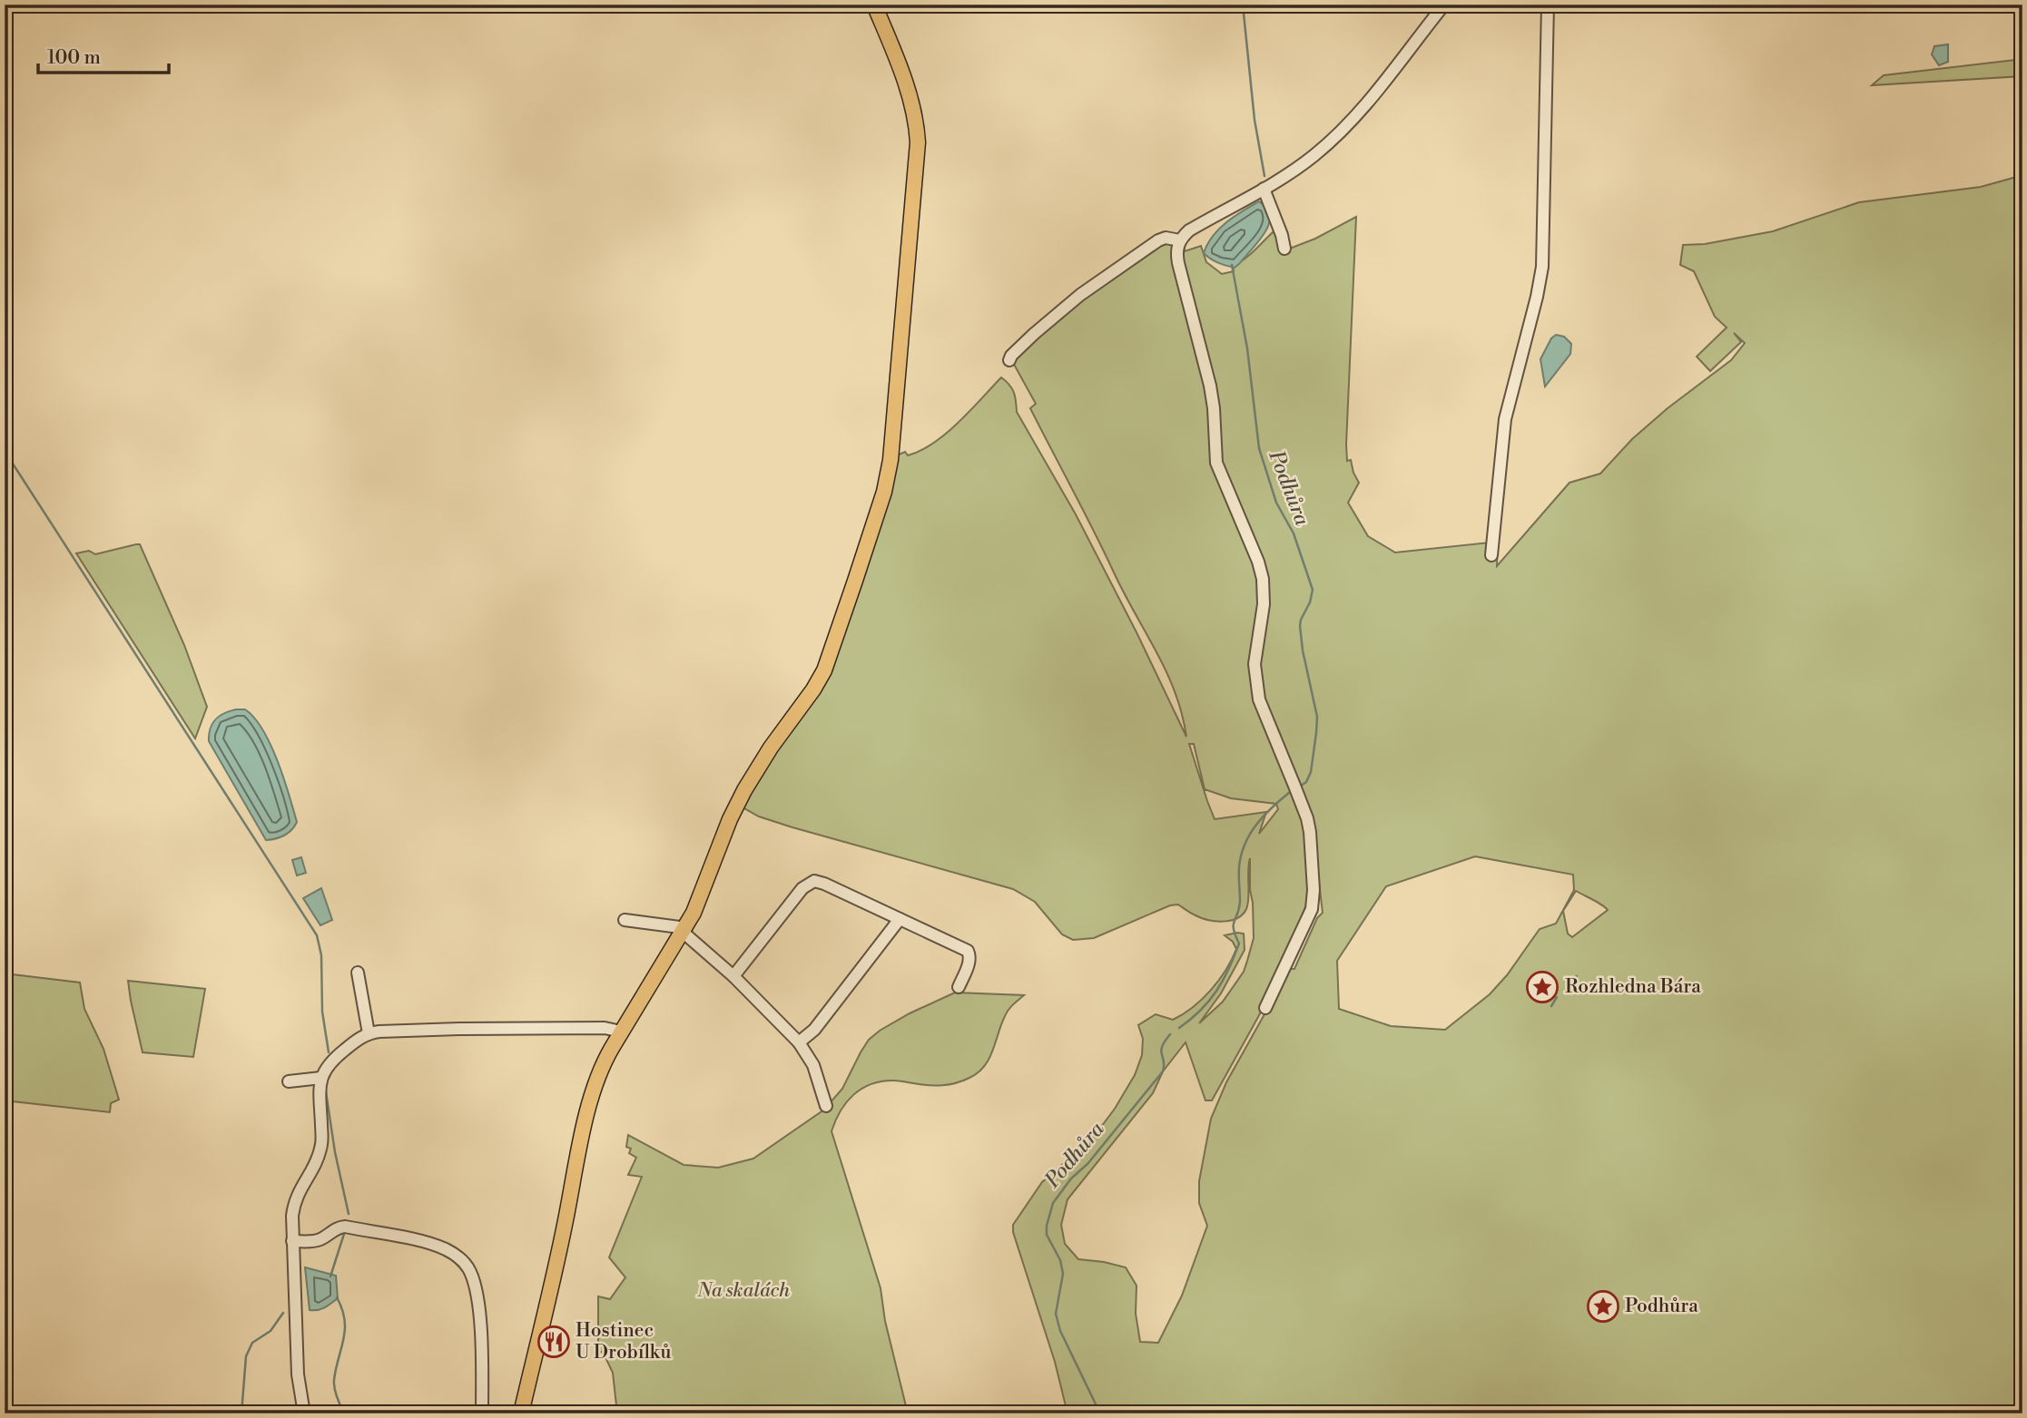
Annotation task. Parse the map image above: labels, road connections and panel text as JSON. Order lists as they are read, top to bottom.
{
  "water": ["Podhůra"],
  "parks": ["Na skalách"],
  "places": {
    "place": ["Rozhledna Bára", "Podhůra"],
    "restaurant": ["Hostinec U Drobílků"]
  },
  "scale_bar": "100 m"
}
